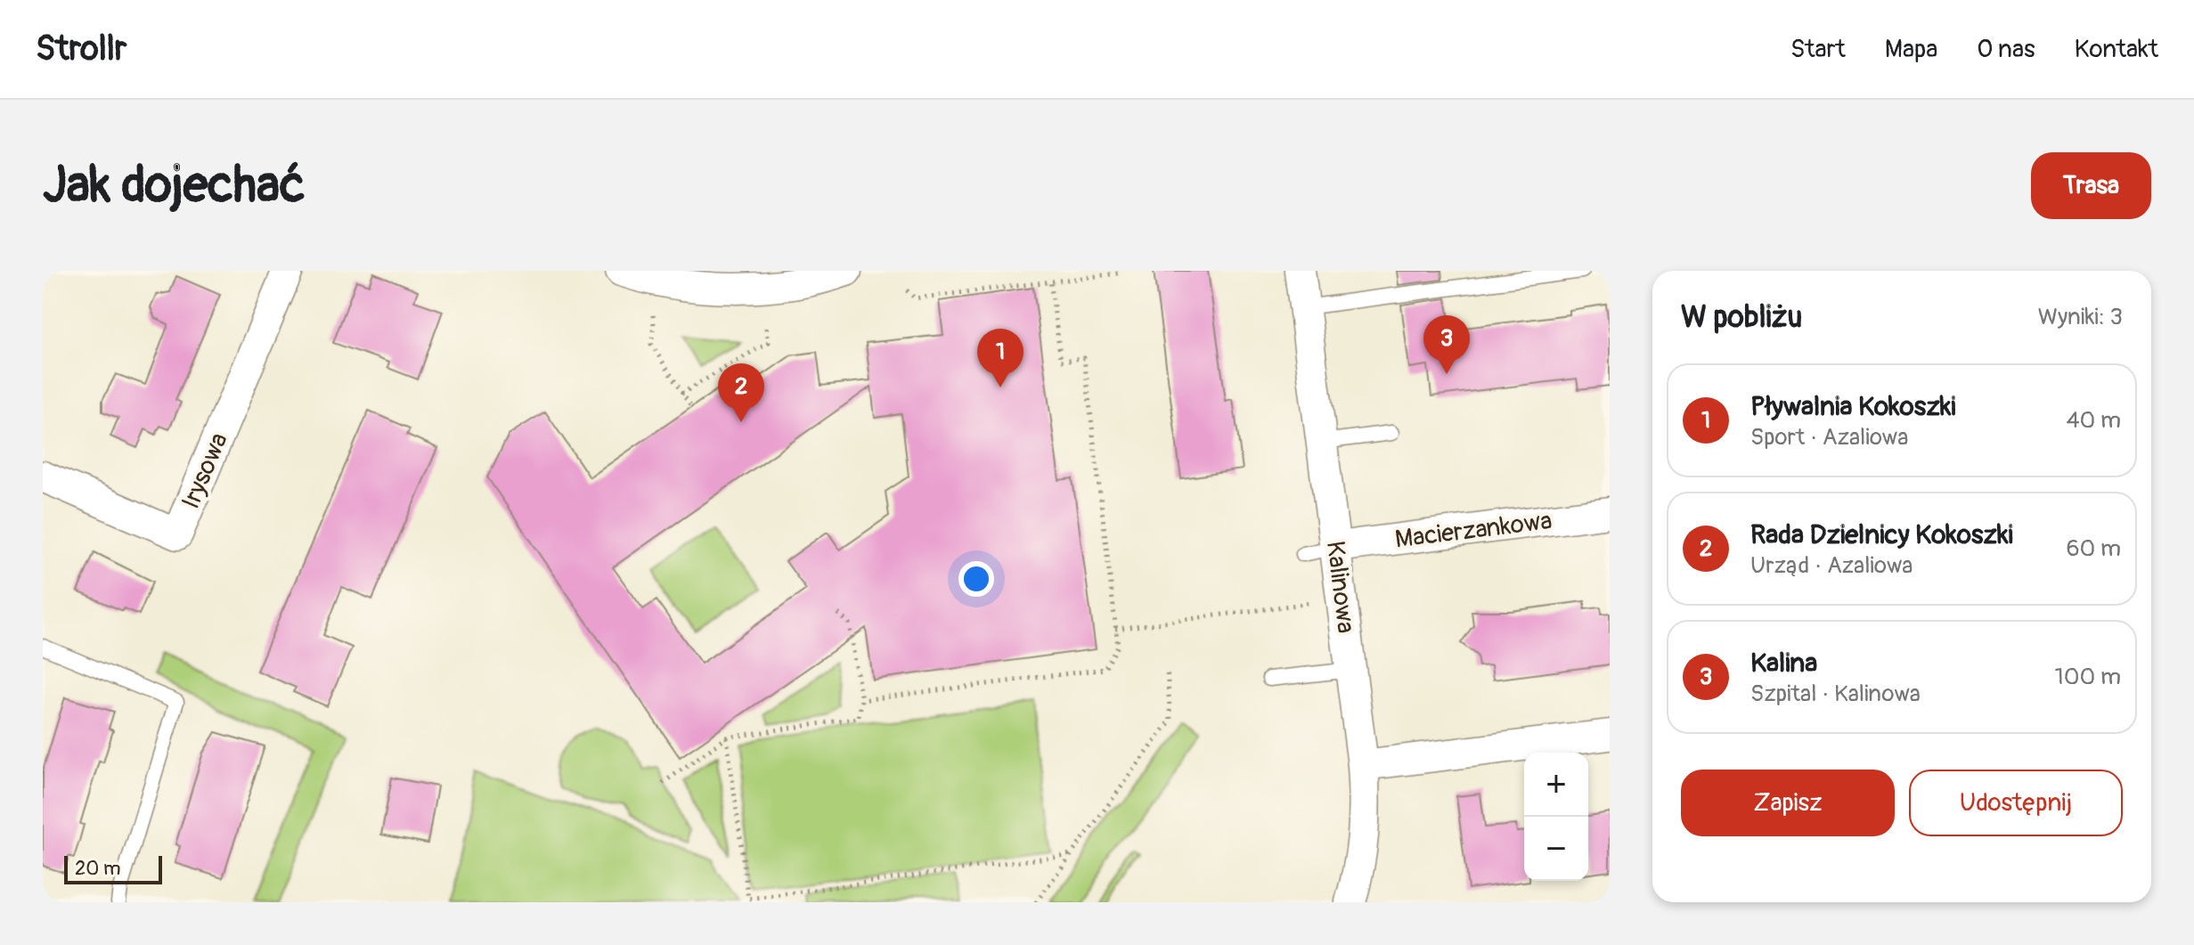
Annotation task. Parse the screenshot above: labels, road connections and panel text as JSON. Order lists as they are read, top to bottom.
{
  "streets": {
    "street": ["Irysowa", "Macierzankowa", "Kalinowa"]
  },
  "crossings": [
    ["Macierzankowa", "Kalinowa"]
  ],
  "scale_bar": "20 m",
  "page": {
    "header": "Strollr",
    "nav": [
      "Start",
      "Mapa",
      "O nas",
      "Kontakt"
    ],
    "buttons": [
      "Trasa",
      ["Zapisz", "Udostępnij"]
    ],
    "title": "Jak dojechać",
    "heading": ["W pobliżu", "Wyniki: 3"],
    "pins": ["3", "1", "2"],
    "list": [
      {
        "mark": "1",
        "name": "Pływalnia Kokoszki",
        "note": "Sport · Azaliowa",
        "value": "40 m"
      },
      {
        "mark": "2",
        "name": "Rada Dzielnicy Kokoszki",
        "note": "Urząd · Azaliowa",
        "value": "60 m"
      },
      {
        "mark": "3",
        "name": "Kalina",
        "note": "Szpital · Kalinowa",
        "value": "100 m"
      }
    ],
    "map_buttons": ["+", "−"],
    "scale": "20 m"
  }
}
